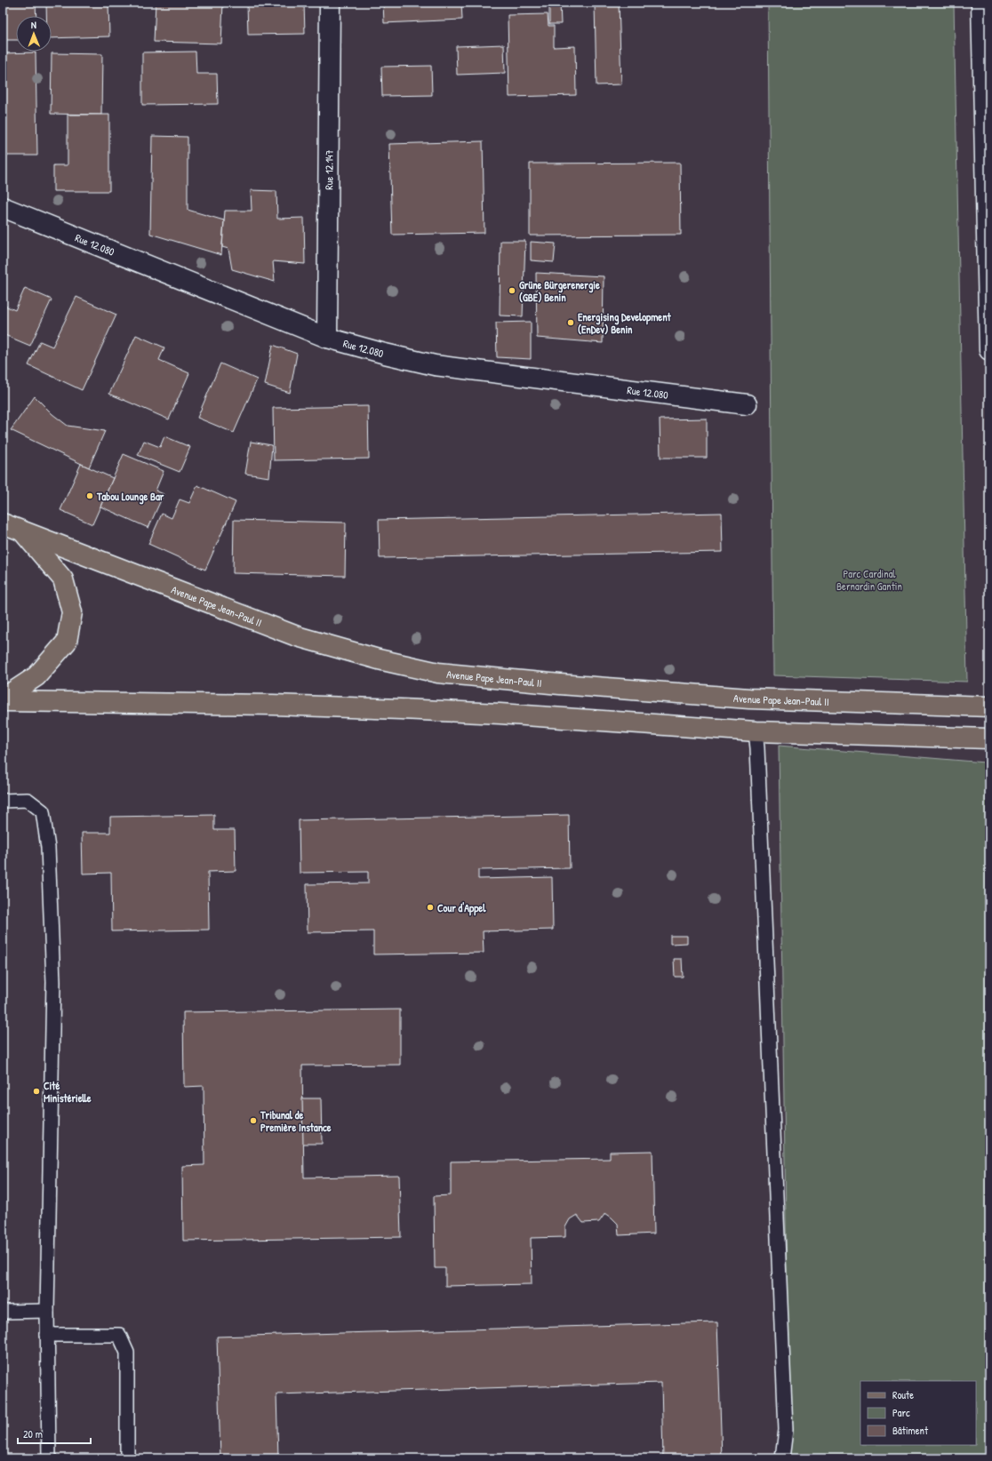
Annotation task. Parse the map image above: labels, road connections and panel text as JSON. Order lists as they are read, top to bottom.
{
  "streets": {
    "main road": ["Avenue Pape Jean-Paul II"],
    "street": ["Rue 12.147", "Rue 12.080"]
  },
  "crossings": [
    ["Rue 12.147", "Rue 12.080"]
  ],
  "parks": ["Parc Cardinal Bernardin Gantin"],
  "places": [
    "Grüne Bürgerenergie (GBE) Benin",
    "Energising Development (EnDev) Benin",
    "Tabou Lounge Bar",
    "Cour d'Appel",
    "Cité Ministérielle",
    "Tribunal de Première Instance"
  ],
  "legend": ["Route", "Parc", "Bâtiment"],
  "scale_bar": "20 m",
  "north": "top"
}
